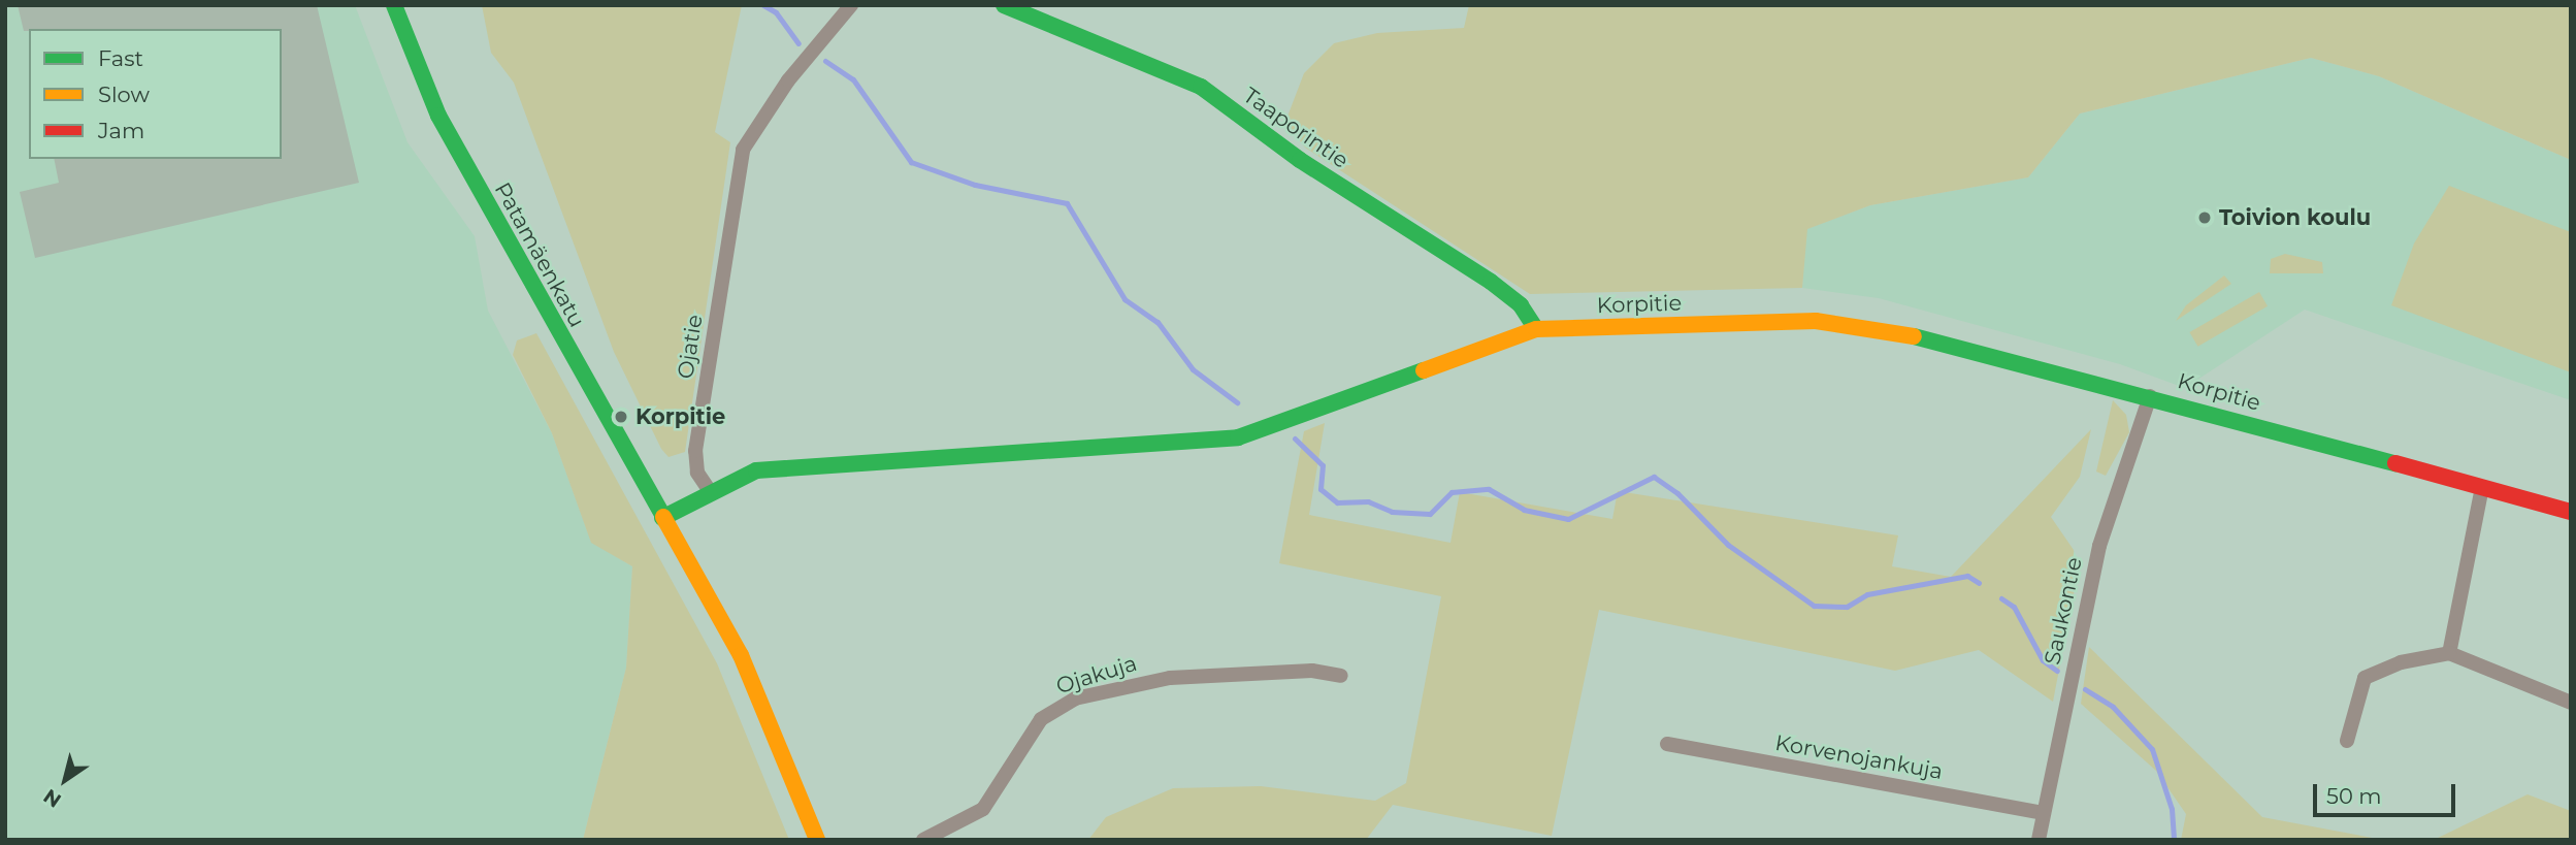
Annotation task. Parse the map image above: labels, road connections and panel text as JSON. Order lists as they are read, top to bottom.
{
  "streets": {
    "street": [
      "Taaporintie",
      "Patamäenkatu",
      "Korpitie",
      "Ojatie",
      "Saukontie",
      "Ojakuja",
      "Korvenojankuja"
    ]
  },
  "crossings": [
    ["Taaporintie", "Korpitie"],
    ["Korpitie", "Ojatie"],
    ["Korpitie", "Saukontie"],
    ["Saukontie", "Korvenojankuja"]
  ],
  "places": ["Toivion koulu", "Korpitie"],
  "legend": ["Fast", "Slow", "Jam"],
  "scale_bar": "50 m",
  "north": "bottom left"
}
